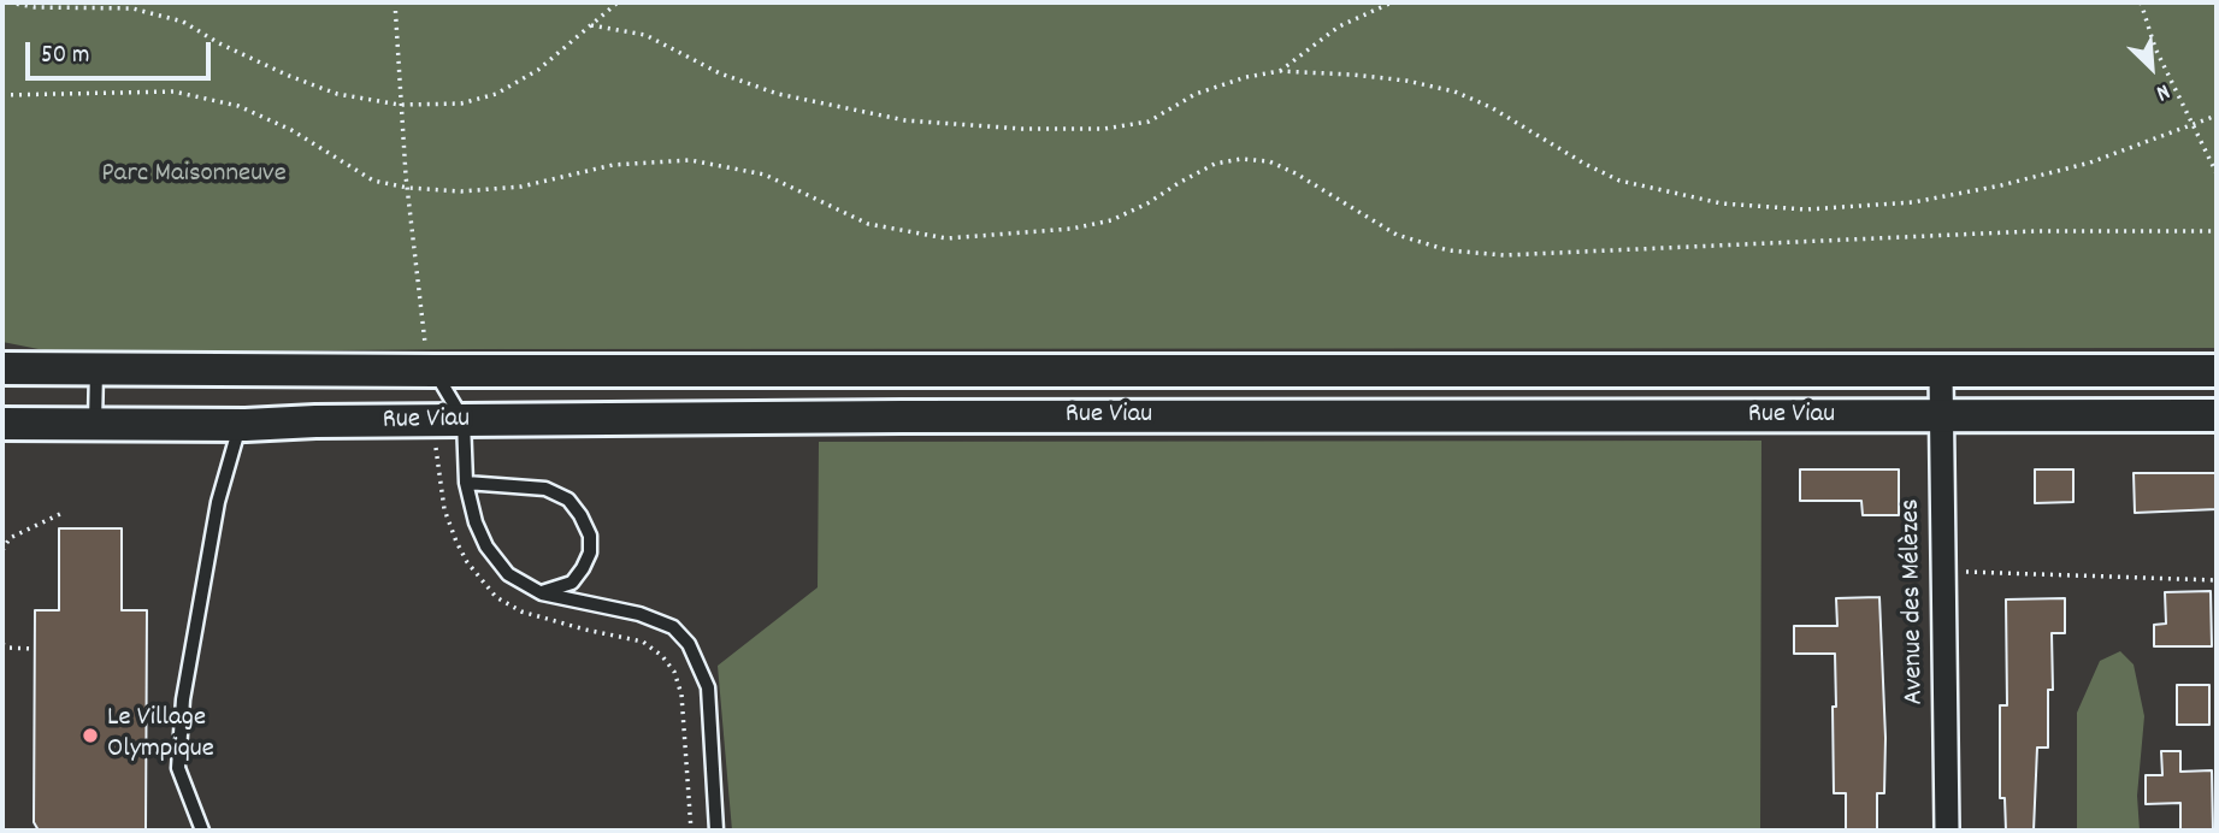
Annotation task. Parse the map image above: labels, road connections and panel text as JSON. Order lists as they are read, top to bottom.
{
  "streets": {
    "main road": ["Rue Viau"],
    "street": ["Avenue des Mélèzes"]
  },
  "crossings": [
    ["Rue Viau", "Avenue des Mélèzes"]
  ],
  "parks": ["Parc Maisonneuve"],
  "places": ["Le Village Olympique"],
  "scale_bar": "50 m",
  "north": "bottom right"
}
